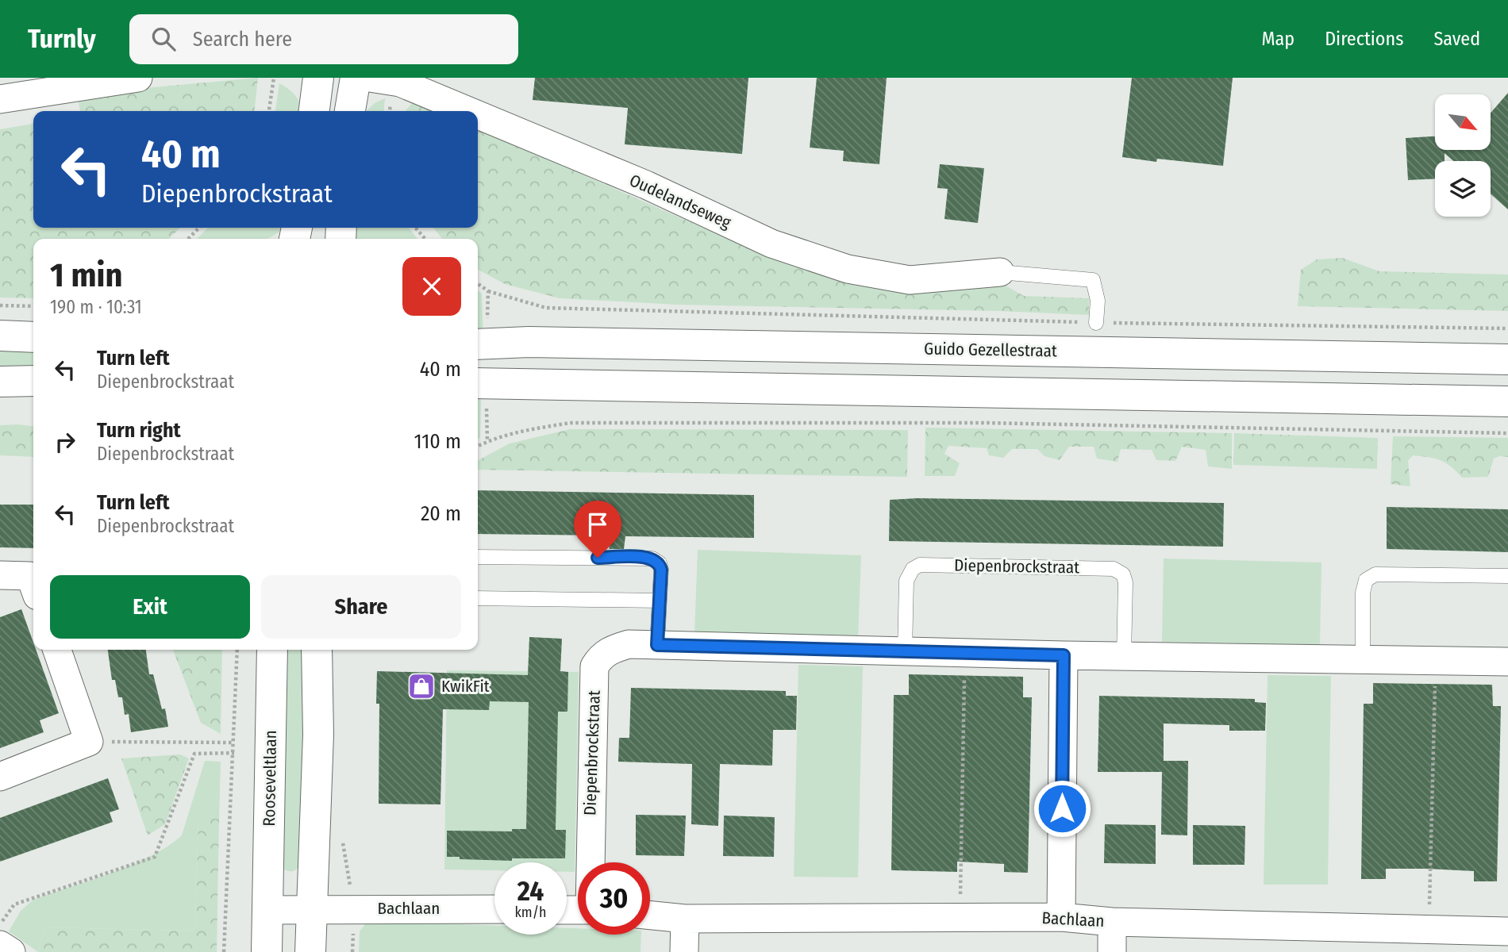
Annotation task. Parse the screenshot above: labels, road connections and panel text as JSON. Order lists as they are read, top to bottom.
{
  "streets": {
    "main road": ["Guido Gezellestraat", "Rooseveltlaan"],
    "street": ["Oudelandseweg", "Diepenbrockstraat", "Bachlaan"]
  },
  "places": {
    "shop": ["KwikFit"]
  },
  "north": "bottom right",
  "page": {
    "header": "Turnly",
    "search": "Search here",
    "nav": ["Map", "Directions", "Saved"],
    "turn": ["40 m", "Diepenbrockstraat"],
    "heading": ["1 min", "190 m · 10:31"],
    "list": [
      {
        "name": "Turn left",
        "note": "Diepenbrockstraat",
        "value": "40 m"
      },
      {
        "name": "Turn right",
        "note": "Diepenbrockstraat",
        "value": "110 m"
      },
      {
        "name": "Turn left",
        "note": "Diepenbrockstraat",
        "value": "20 m"
      }
    ],
    "buttons": ["Exit", "Share"],
    "speed": "24 km/h",
    "limit": "30"
  }
}
